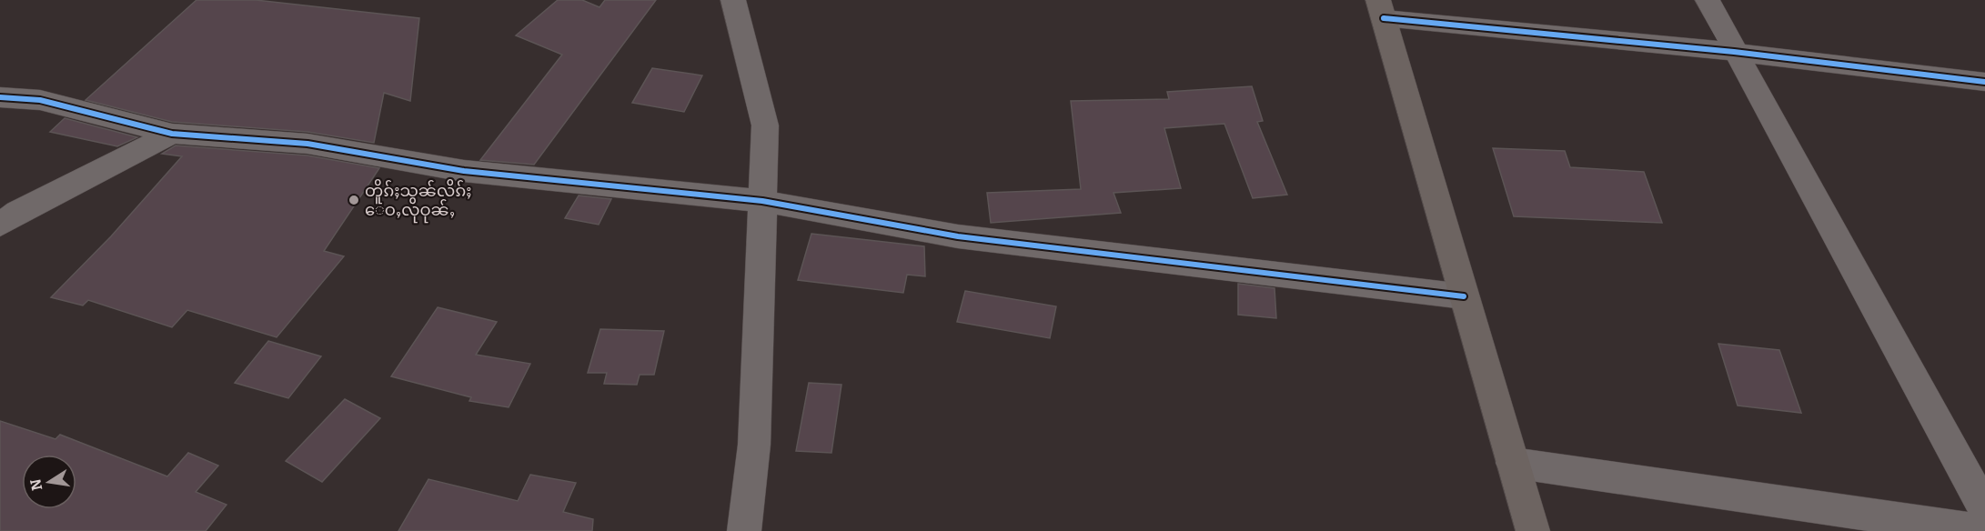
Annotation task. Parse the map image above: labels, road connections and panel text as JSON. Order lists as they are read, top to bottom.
{
  "places": ["တိူၵ်ႈသွၼ်လိၵ်ႈ ေဝႇလုဝုၼ်ႇ"],
  "north": "left"
}
